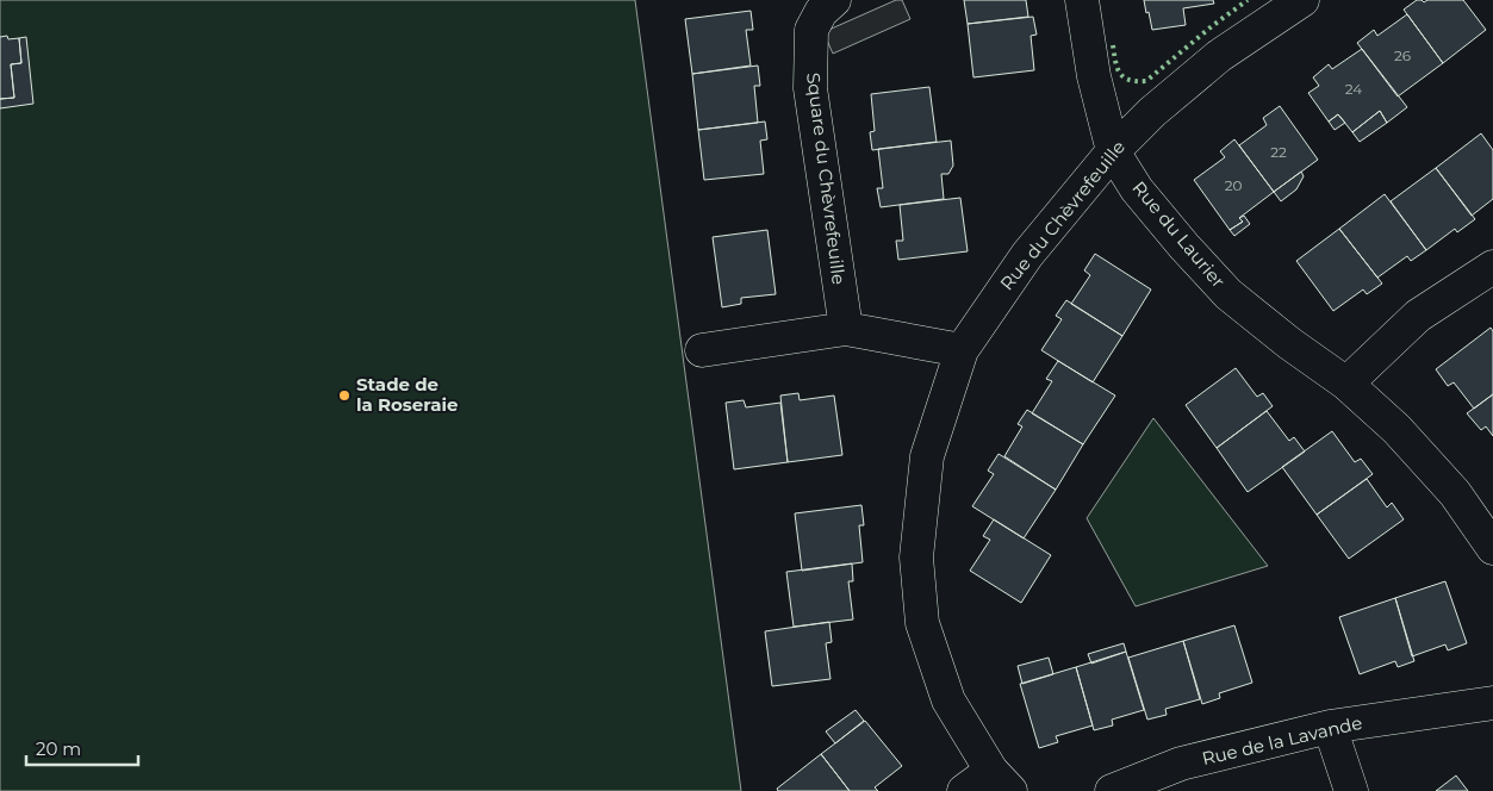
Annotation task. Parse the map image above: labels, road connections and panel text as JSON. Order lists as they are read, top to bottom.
{
  "streets": {
    "street": [
      "Square du Chèvrefeuille",
      "Rue du Chèvrefeuille",
      "Rue du Laurier",
      "Rue de la Lavande"
    ]
  },
  "crossings": [
    ["Rue du Chèvrefeuille", "Rue du Laurier"]
  ],
  "places": ["Stade de la Roseraie"],
  "house_numbers": [
    "26",
    "24",
    "22",
    "20"
  ],
  "scale_bar": "20 m"
}
